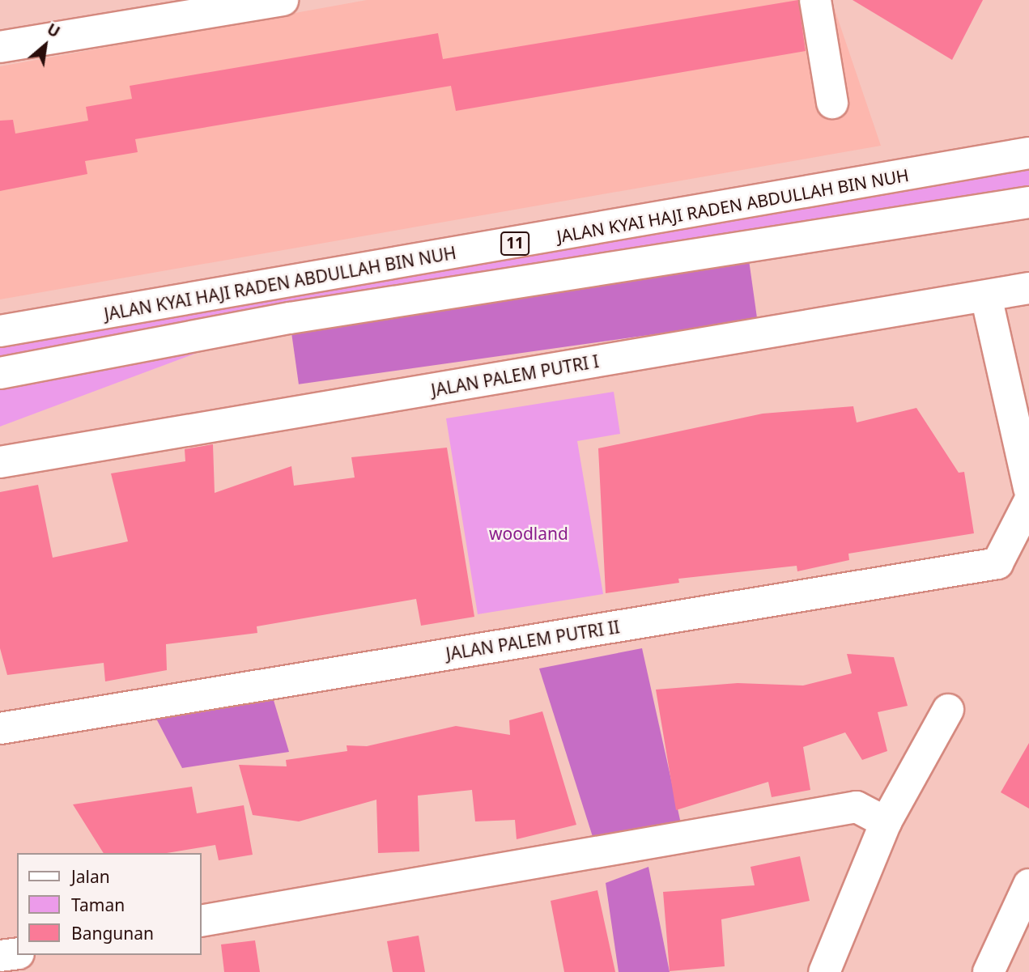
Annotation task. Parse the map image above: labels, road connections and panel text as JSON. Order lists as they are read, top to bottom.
{
  "streets": {
    "main road": [
      "JALAN KYAI HAJI RADEN ABDULLAH BIN NUH",
      "11",
      "JALAN PALEM PUTRI I",
      "JALAN PALEM PUTRI II"
    ]
  },
  "parks": ["woodland"],
  "legend": ["Jalan", "Taman", "Bangunan"],
  "north": "top right"
}
